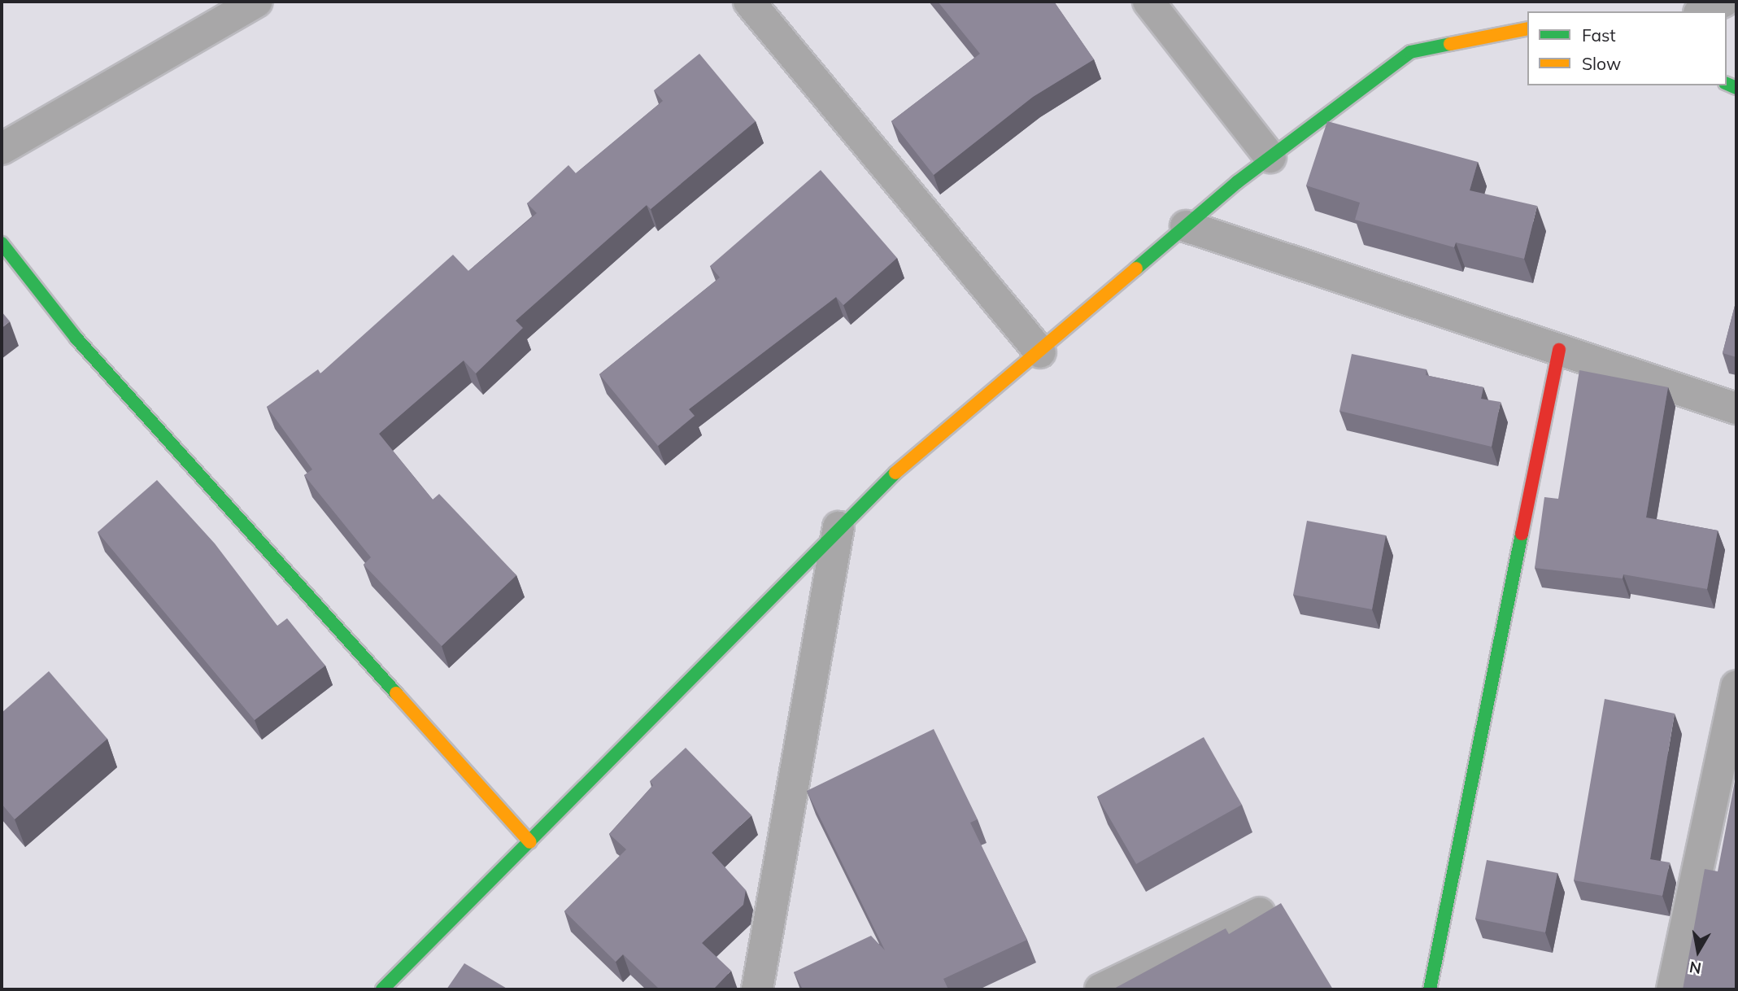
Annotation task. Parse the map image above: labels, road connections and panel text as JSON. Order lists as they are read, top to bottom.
{
  "legend": ["Fast", "Slow"],
  "north": "bottom"
}
